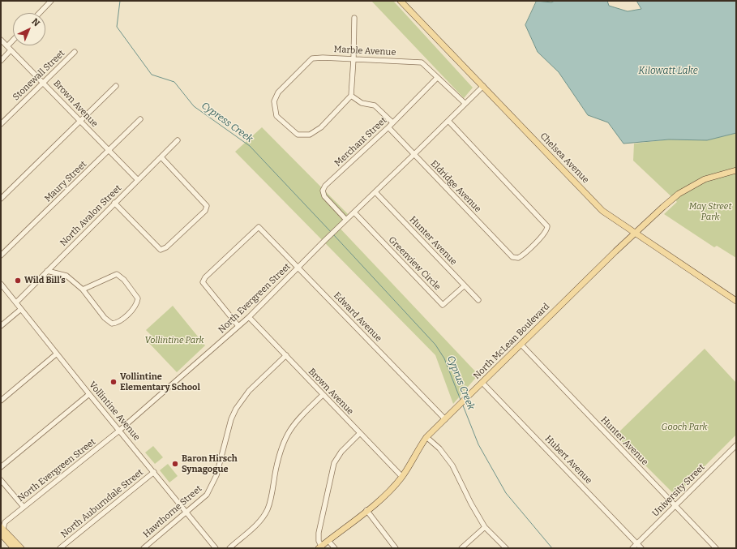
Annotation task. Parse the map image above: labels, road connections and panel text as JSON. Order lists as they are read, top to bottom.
{
  "streets": {
    "main road": ["Chelsea Avenue", "North McLean Boulevard"],
    "street": [
      "Marble Avenue",
      "Stonewall Street",
      "Brown Avenue",
      "Merchant Street",
      "Maury Street",
      "Eldridge Avenue",
      "North Avalon Street",
      "Hunter Avenue",
      "Greenview Circle",
      "North Evergreen Street",
      "Edward Avenue",
      "Vollintine Avenue",
      "Hubert Avenue",
      "University Street",
      "North Auburndale Street",
      "Hawthorne Street"
    ]
  },
  "crossings": [
    ["Marble Avenue", "Merchant Street"],
    ["Marble Avenue", "North Evergreen Street"],
    ["Stonewall Street", "Brown Avenue"],
    ["Brown Avenue", "Maury Street"],
    ["Brown Avenue", "North Avalon Street"],
    ["Brown Avenue", "North Evergreen Street"],
    ["Brown Avenue", "North McLean Boulevard"],
    ["Brown Avenue", "Hawthorne Street"],
    ["Merchant Street", "Eldridge Avenue"],
    ["Merchant Street", "North Evergreen Street"],
    ["Chelsea Avenue", "North Evergreen Street"],
    ["Chelsea Avenue", "North McLean Boulevard"],
    ["Eldridge Avenue", "North Evergreen Street"],
    ["North Avalon Street", "Vollintine Avenue"],
    ["Hunter Avenue", "Greenview Circle"],
    ["Hunter Avenue", "North Evergreen Street"],
    ["Hunter Avenue", "North McLean Boulevard"],
    ["Hunter Avenue", "University Street"],
    ["Greenview Circle", "North Evergreen Street"],
    ["North Evergreen Street", "Edward Avenue"],
    ["North Evergreen Street", "Vollintine Avenue"],
    ["Edward Avenue", "North McLean Boulevard"],
    ["North McLean Boulevard", "Hubert Avenue"],
    ["Vollintine Avenue", "North Auburndale Street"],
    ["Vollintine Avenue", "Hawthorne Street"],
    ["Hubert Avenue", "University Street"]
  ],
  "water": ["Kilowatt Lake", "Cypress Creek", "Cyprus Creek"],
  "parks": ["May Street Park", "Vollintine Park", "Gooch Park"],
  "places": ["Wild Bill’s", "Vollintine Elementary School", "Baron Hirsch Synagogue"],
  "north": "top right"
}
